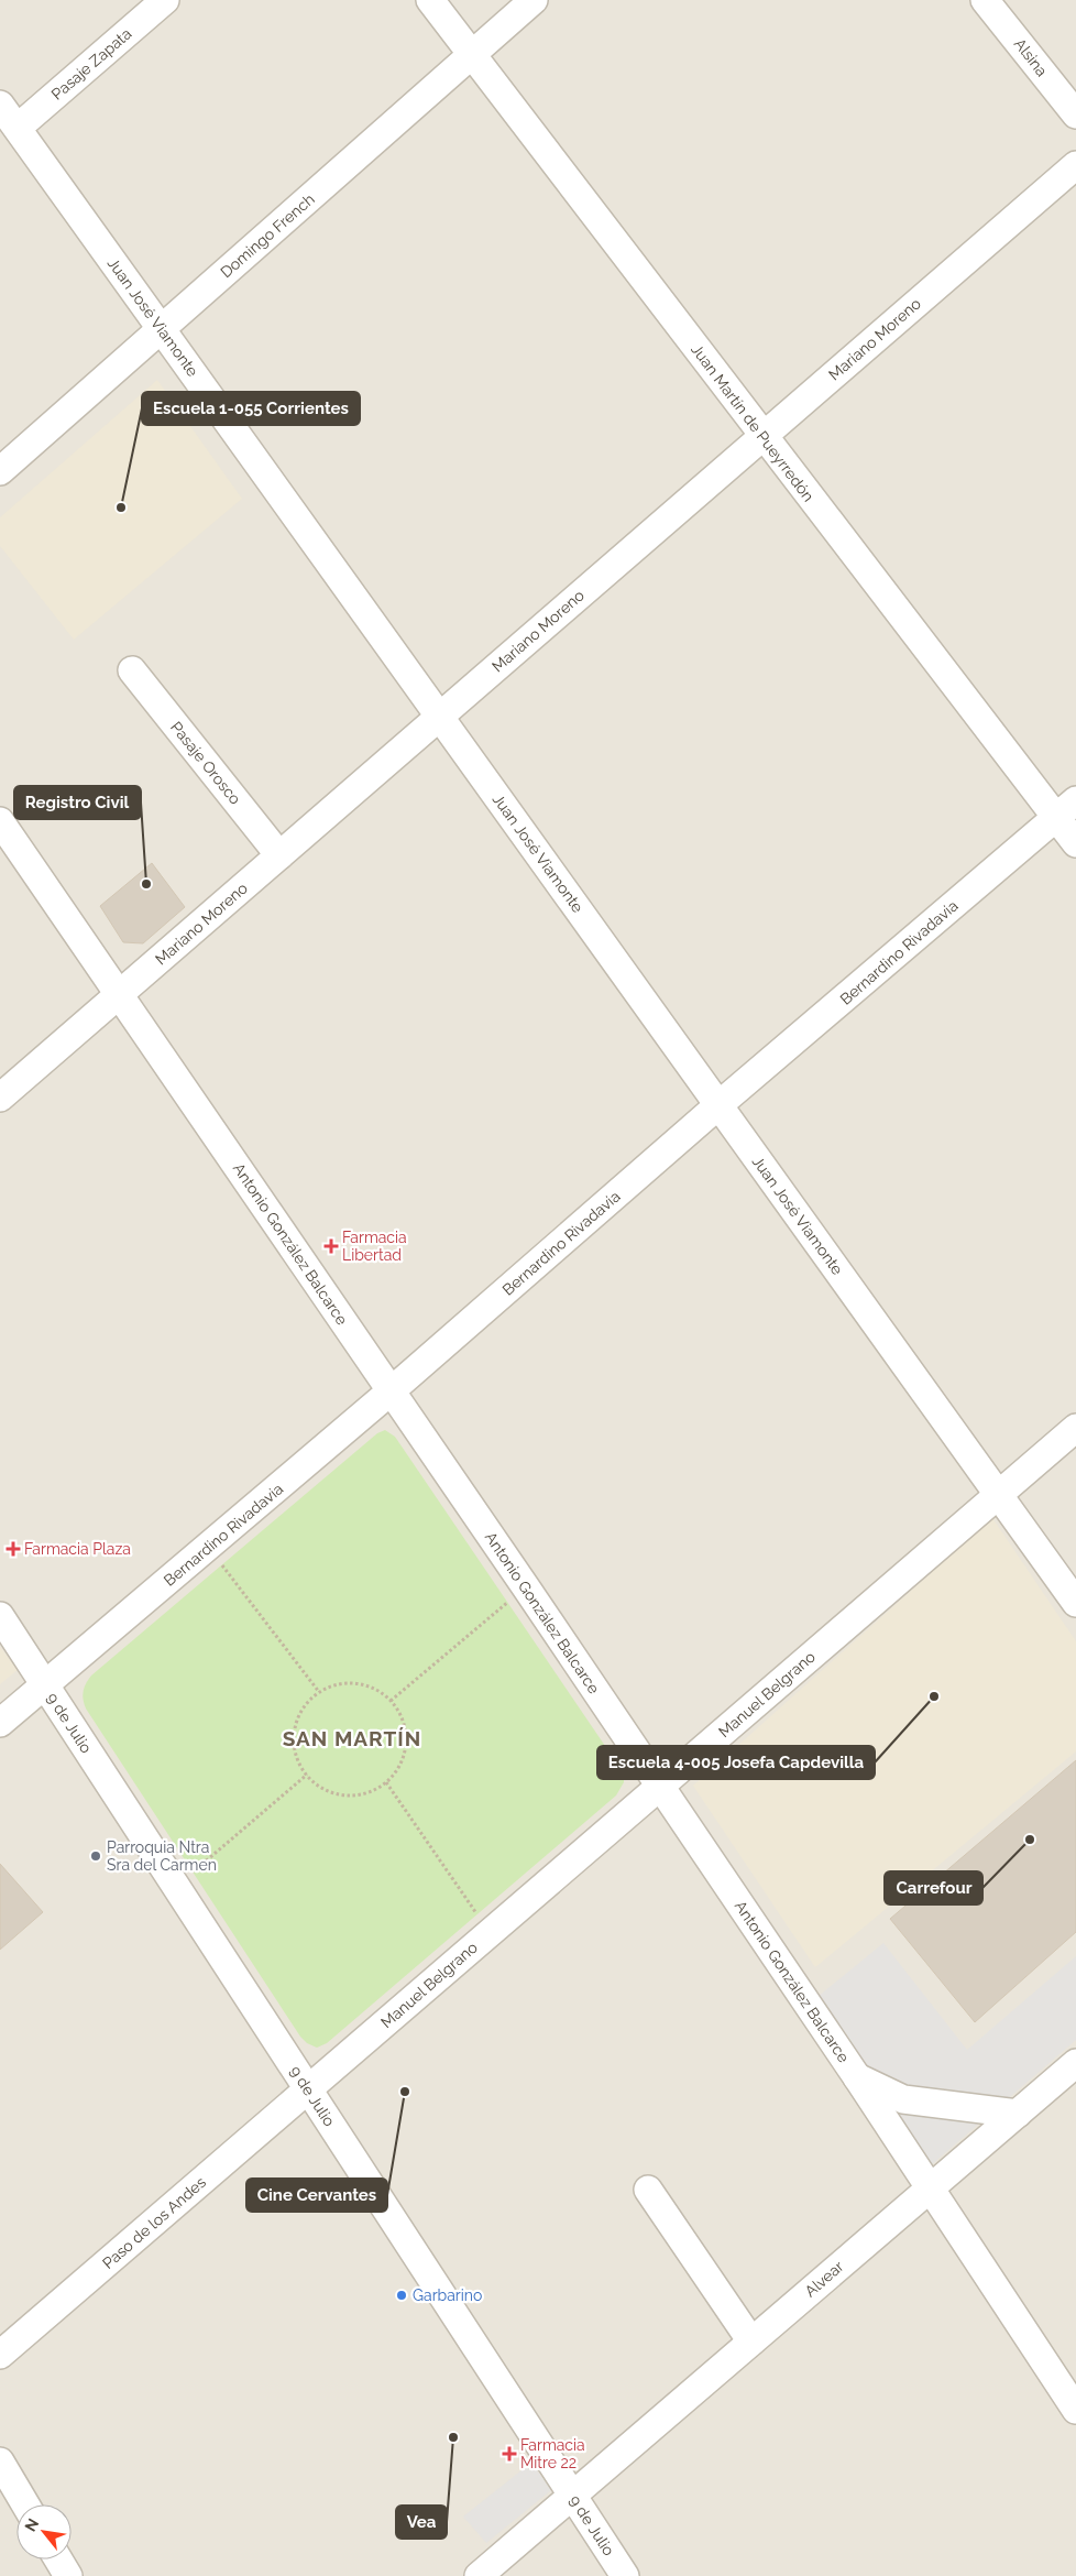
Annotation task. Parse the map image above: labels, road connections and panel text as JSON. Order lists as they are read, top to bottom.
{
  "streets": {
    "street": [
      "Alsina",
      "Pasaje Zapata",
      "Domingo French",
      "Juan José Viamonte",
      "Mariano Moreno",
      "Juan Martín de Pueyrredón",
      "Pasaje Orosco",
      "Bernardino Rivadavia",
      "Antonio González Balcarce",
      "Manuel Belgrano",
      "9 de Julio",
      "Paso de los Andes",
      "Alvear"
    ]
  },
  "crossings": [
    ["Pasaje Zapata", "Juan José Viamonte"],
    ["Domingo French", "Juan José Viamonte"],
    ["Domingo French", "Juan Martín de Pueyrredón"],
    ["Juan José Viamonte", "Mariano Moreno"],
    ["Juan José Viamonte", "Bernardino Rivadavia"],
    ["Juan José Viamonte", "Manuel Belgrano"],
    ["Mariano Moreno", "Juan Martín de Pueyrredón"],
    ["Mariano Moreno", "Pasaje Orosco"],
    ["Mariano Moreno", "Antonio González Balcarce"],
    ["Juan Martín de Pueyrredón", "Bernardino Rivadavia"],
    ["Bernardino Rivadavia", "Antonio González Balcarce"],
    ["Bernardino Rivadavia", "9 de Julio"],
    ["Antonio González Balcarce", "Manuel Belgrano"],
    ["Antonio González Balcarce", "Alvear"],
    ["Manuel Belgrano", "9 de Julio"],
    ["Manuel Belgrano", "Paso de los Andes"],
    ["9 de Julio", "Paso de los Andes"],
    ["9 de Julio", "Alvear"]
  ],
  "districts": ["SAN MARTÍN"],
  "places": {
    "other": [
      "Escuela 1-055 Corrientes",
      "Registro Civil",
      "Escuela 4-005 Josefa Capdevilla",
      "Carrefour",
      "Parroquia Ntra Sra del Carmen",
      "Cine Cervantes",
      "Garbarino",
      "Vea"
    ],
    "health": ["Farmacia Libertad", "Farmacia Plaza", "Farmacia Mitre 22"]
  },
  "north": "top left"
}
